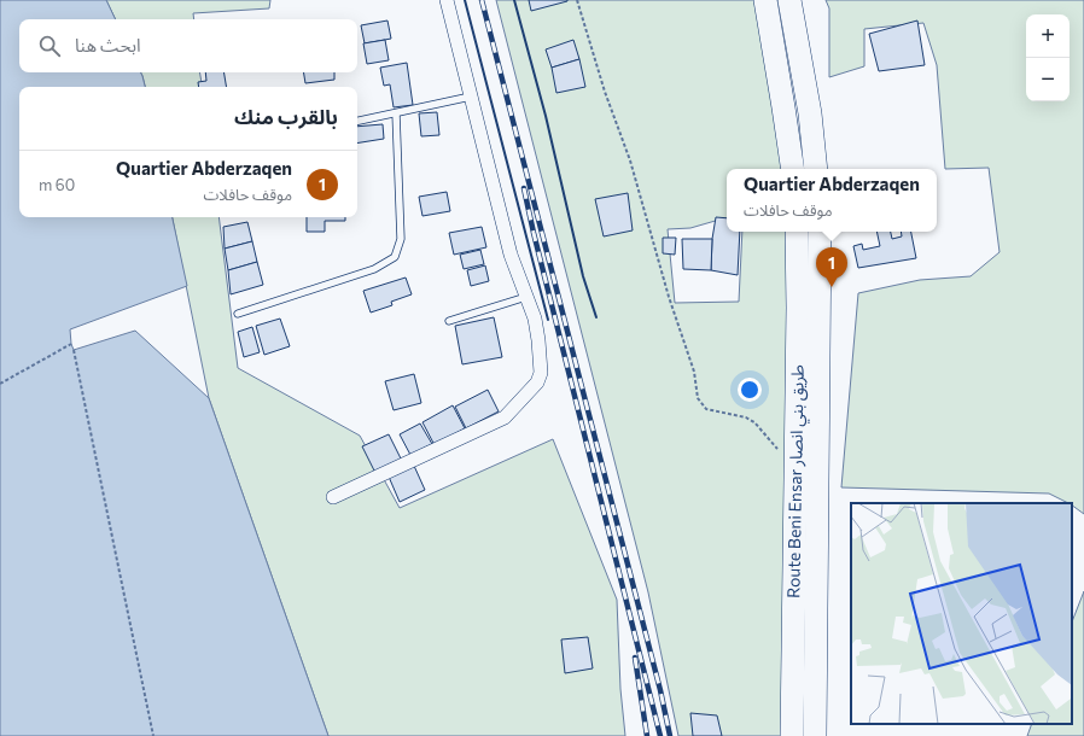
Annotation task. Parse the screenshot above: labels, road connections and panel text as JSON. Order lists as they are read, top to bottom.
{
  "streets": {
    "highway": ["Route Beni Ensar طريق بني انصار"]
  },
  "page": {
    "map_buttons": ["+", "−"],
    "search": "ابحث هنا",
    "heading": "بالقرب منك",
    "list": [
      {
        "mark": "1",
        "name": "Quartier Abderzaqen",
        "note": "موقف حافلات",
        "value": "60 m"
      }
    ],
    "popup": ["Quartier Abderzaqen", "موقف حافلات"],
    "pins": "1"
  }
}
